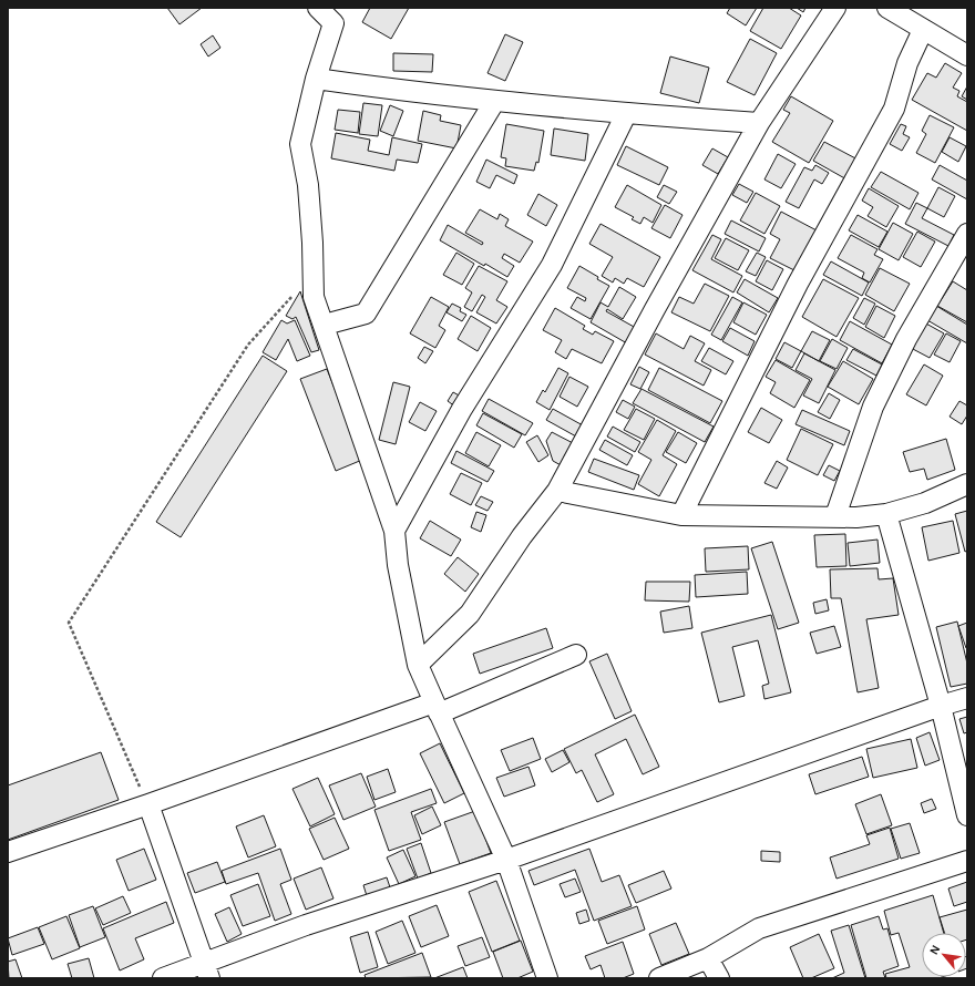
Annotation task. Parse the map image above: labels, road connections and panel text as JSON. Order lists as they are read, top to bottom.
{
  "north": "top left"
}
